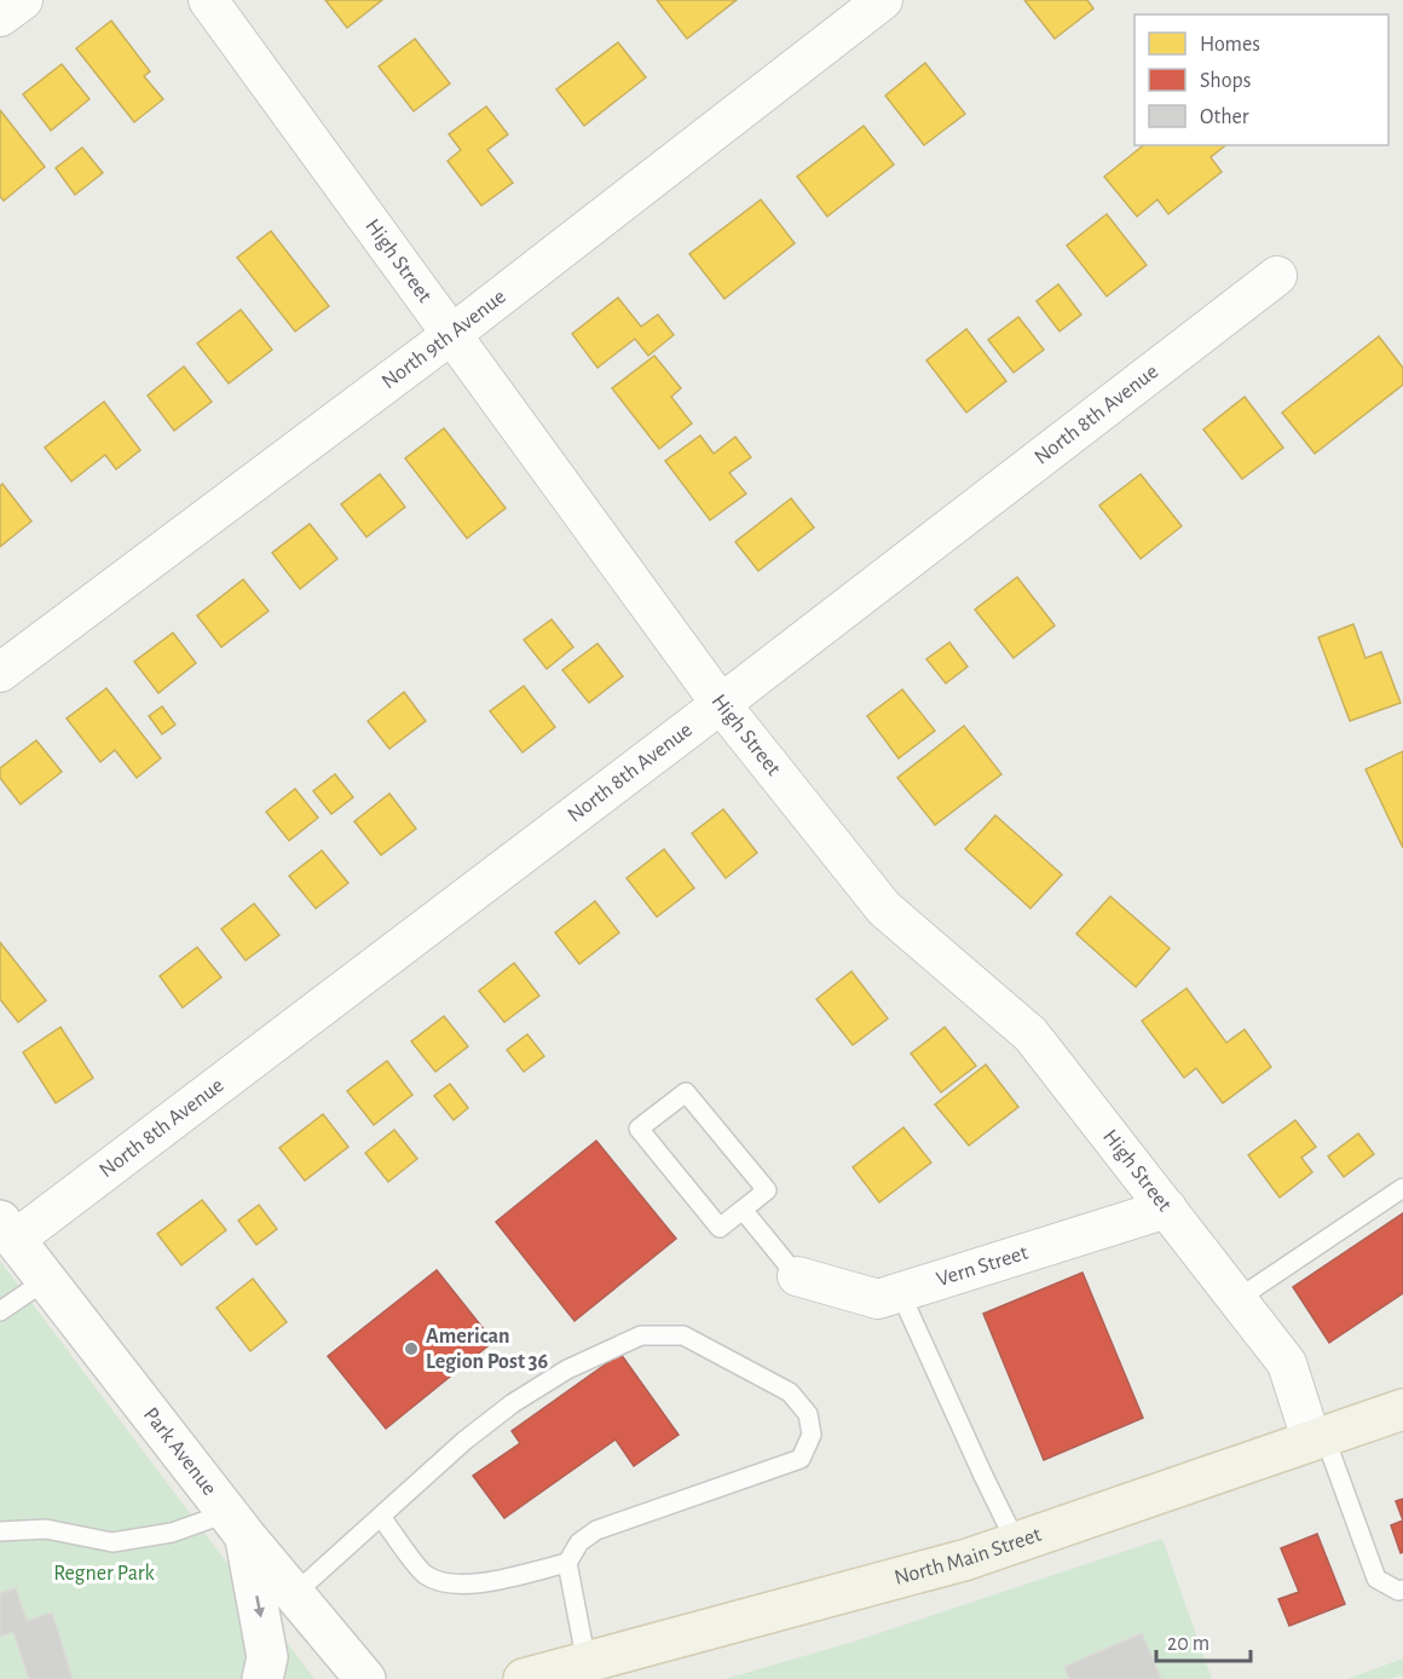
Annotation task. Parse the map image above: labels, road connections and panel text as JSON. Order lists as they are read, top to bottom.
{
  "streets": {
    "main road": ["North Main Street"],
    "street": [
      "High Street",
      "North 9th Avenue",
      "North 8th Avenue",
      "Vern Street",
      "Park Avenue"
    ]
  },
  "crossings": [
    ["High Street", "North 9th Avenue"],
    ["High Street", "North 8th Avenue"],
    ["High Street", "Vern Street"],
    ["High Street", "North Main Street"],
    ["North 8th Avenue", "Park Avenue"]
  ],
  "parks": ["Regner Park"],
  "places": ["American Legion Post 36"],
  "legend": ["Homes", "Shops", "Other"],
  "scale_bar": "20 m"
}
